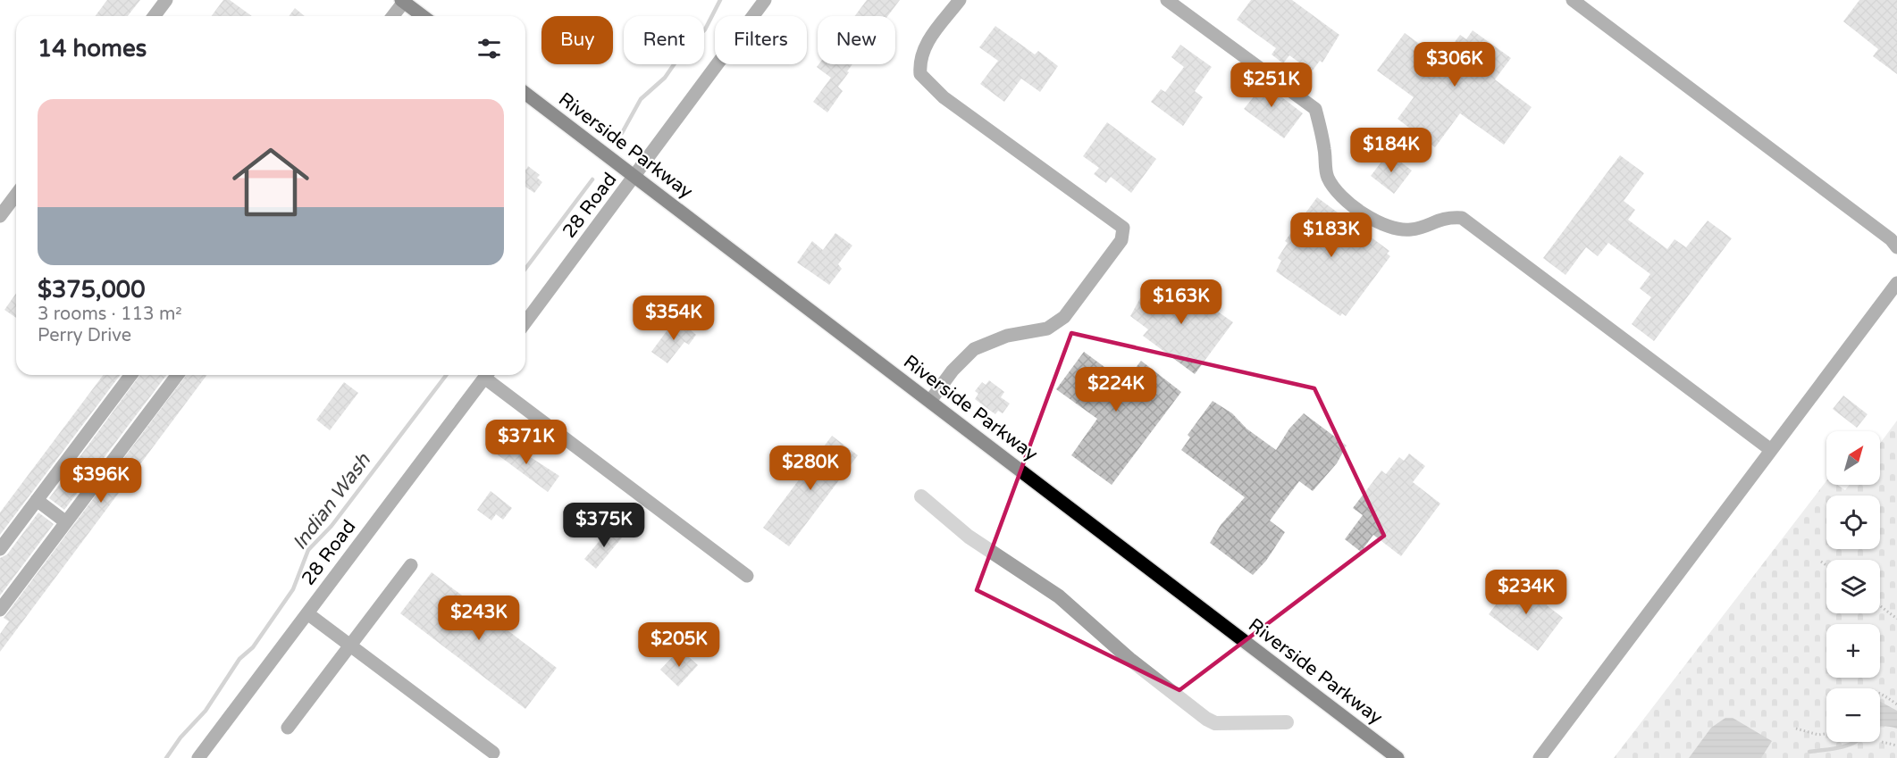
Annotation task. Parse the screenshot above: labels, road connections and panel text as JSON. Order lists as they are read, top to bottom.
{
  "streets": {
    "main road": ["Riverside Parkway"],
    "street": ["28 Road"]
  },
  "crossings": [
    ["Riverside Parkway", "28 Road"]
  ],
  "water": ["Indian Wash"],
  "north": "top right",
  "page": {
    "chip": [
      "Buy",
      "Rent",
      "Filters",
      "New"
    ],
    "heading": "14 homes",
    "price": [
      "$306K",
      "$251K",
      "$184K",
      "$183K",
      "$163K",
      "$354K",
      "$224K",
      "$371K",
      "$280K",
      "$396K",
      "$375K",
      "$234K",
      "$243K",
      "$205K"
    ],
    "list": [
      {
        "name": "$375,000",
        "note": "3 rooms · 113 m² · Perry Drive"
      }
    ],
    "map_buttons": ["+", "−"]
  }
}
